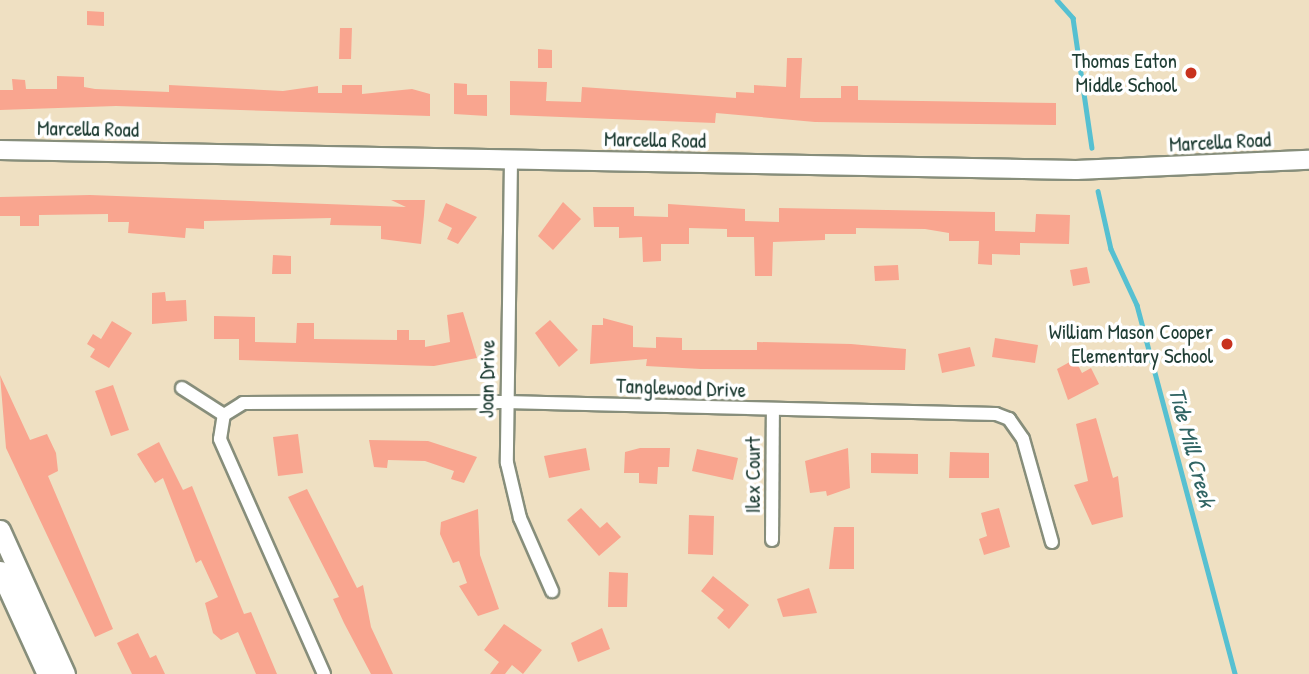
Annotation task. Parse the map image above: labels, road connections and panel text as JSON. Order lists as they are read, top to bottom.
{
  "streets": {
    "street": [
      "Marcella Road",
      "Joan Drive",
      "Tanglewood Drive",
      "Ilex Court"
    ]
  },
  "crossings": [
    ["Marcella Road", "Joan Drive"],
    ["Joan Drive", "Tanglewood Drive"],
    ["Tanglewood Drive", "Ilex Court"]
  ],
  "water": ["Tide Mill Creek"],
  "places": ["Thomas Eaton Middle School", "William Mason Cooper Elementary School"]
}
